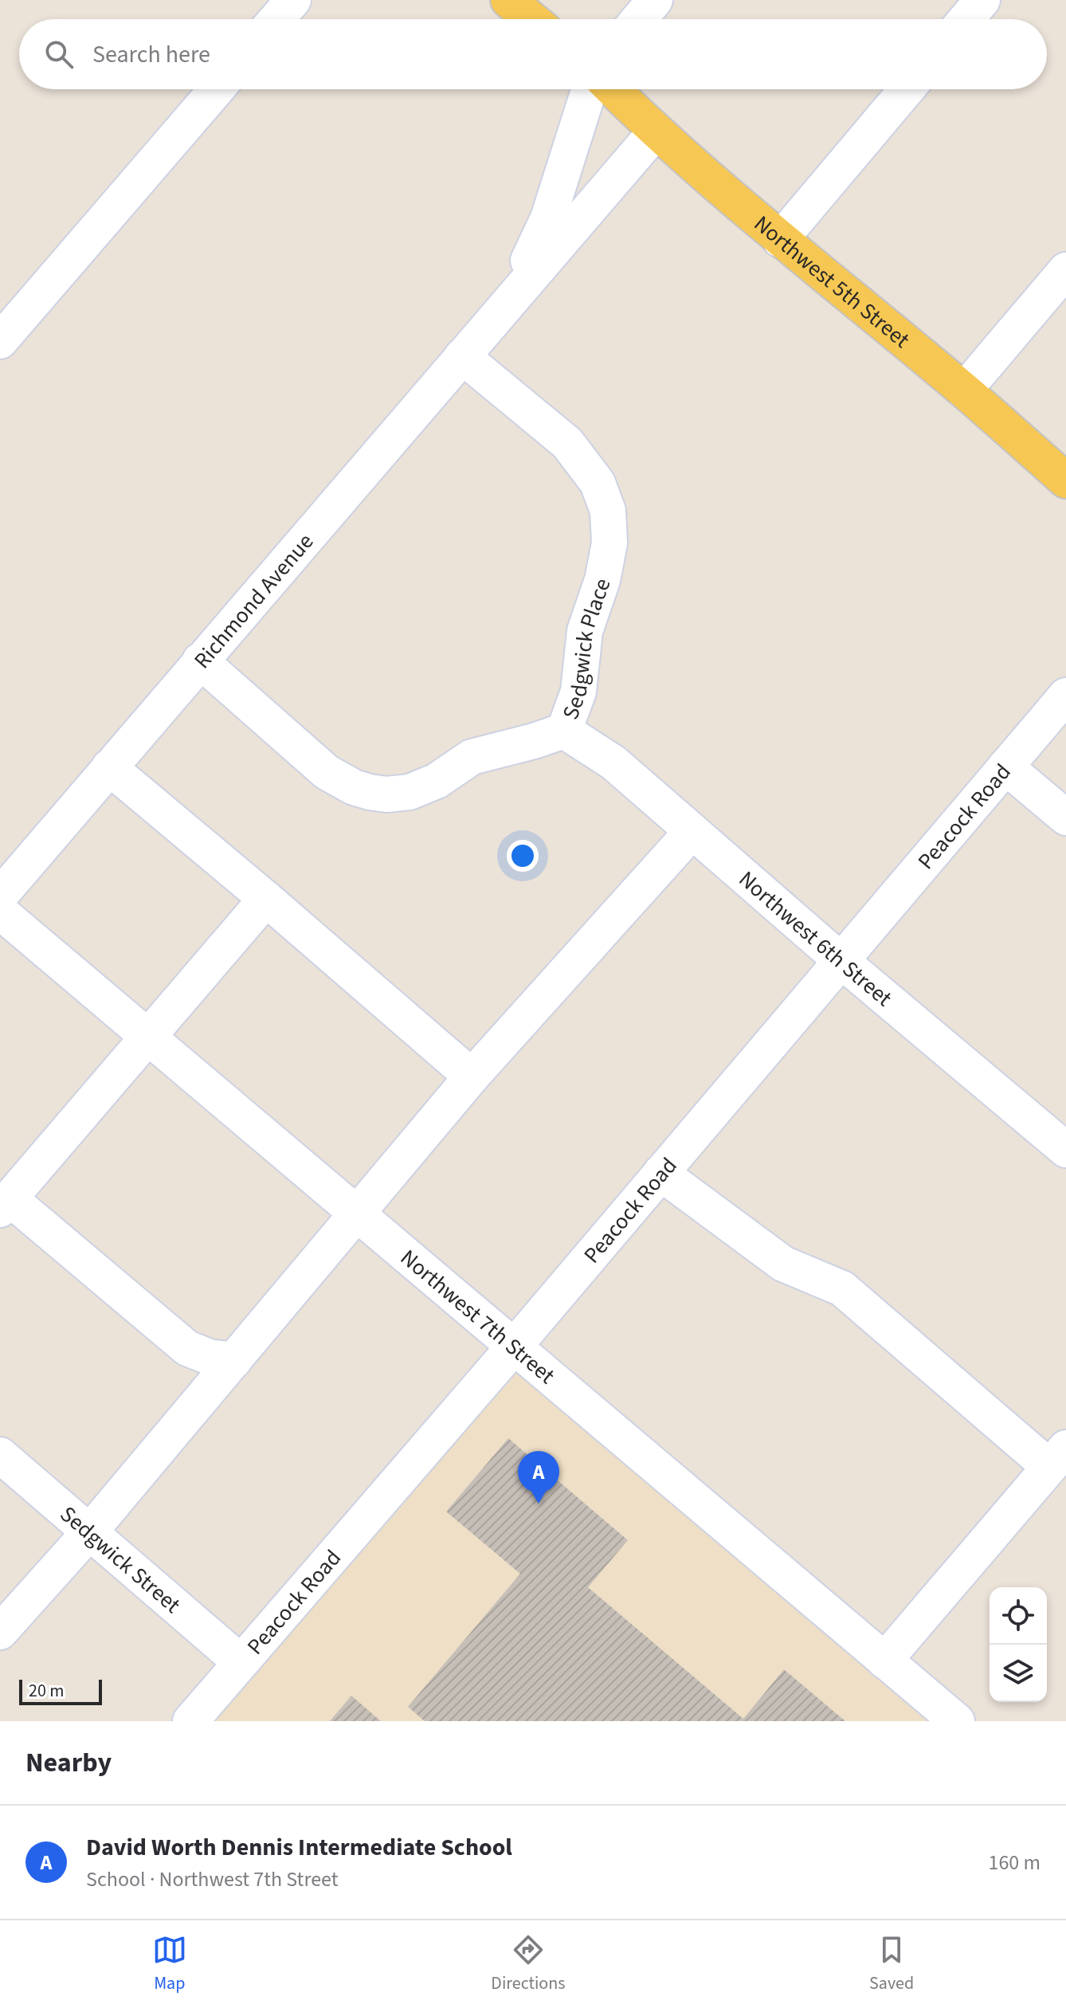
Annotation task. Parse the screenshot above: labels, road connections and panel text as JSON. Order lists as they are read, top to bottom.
{
  "streets": {
    "main road": ["Northwest 5th Street"],
    "street": [
      "Richmond Avenue",
      "Sedgwick Place",
      "Peacock Road",
      "Northwest 6th Street",
      "Northwest 7th Street",
      "Sedgwick Street"
    ]
  },
  "crossings": [
    ["Northwest 5th Street", "Richmond Avenue"],
    ["Richmond Avenue", "Sedgwick Place"],
    ["Sedgwick Place", "Northwest 6th Street"],
    ["Peacock Road", "Northwest 6th Street"],
    ["Peacock Road", "Northwest 7th Street"],
    ["Peacock Road", "Sedgwick Street"]
  ],
  "scale_bar": "20 m",
  "page": {
    "search": "Search here",
    "pins": "A",
    "scale": "20 m",
    "heading": "Nearby",
    "list": [
      {
        "mark": "A",
        "name": "David Worth Dennis Intermediate School",
        "note": "School · Northwest 7th Street",
        "value": "160 m"
      }
    ],
    "nav": ["Map", "Directions", "Saved"]
  }
}
